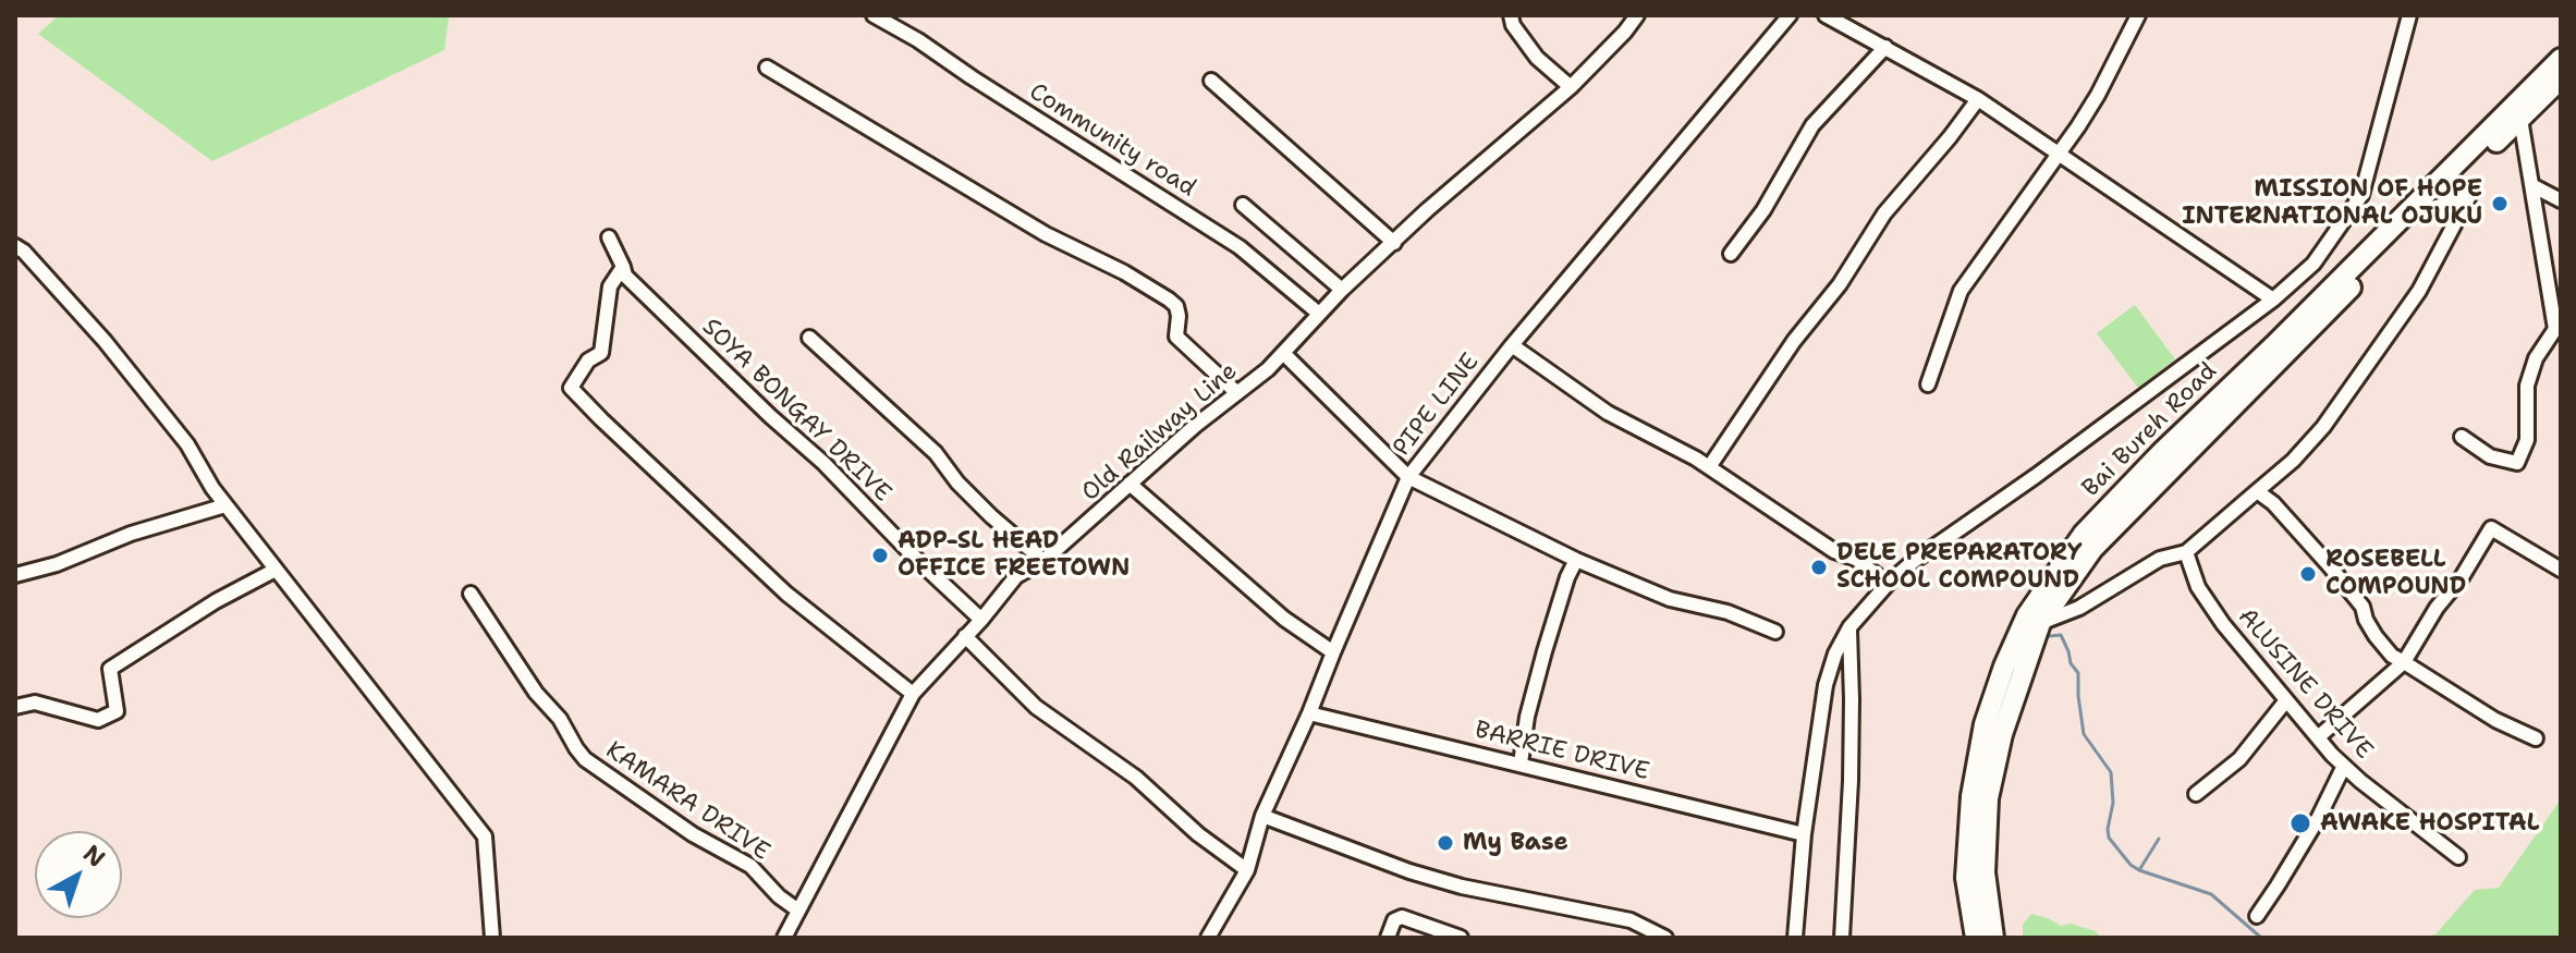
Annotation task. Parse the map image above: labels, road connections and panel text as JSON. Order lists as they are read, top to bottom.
{
  "streets": {
    "highway": ["Bai Bureh Road"],
    "street": [
      "Community road",
      "PIPE LINE",
      "SOYA BONGAY DRIVE",
      "Old Railway Line",
      "ALUSINE DRIVE",
      "BARRIE DRIVE",
      "KAMARA DRIVE"
    ]
  },
  "crossings": [
    ["Community road", "Old Railway Line"],
    ["PIPE LINE", "BARRIE DRIVE"],
    ["SOYA BONGAY DRIVE", "Old Railway Line"],
    ["Old Railway Line", "KAMARA DRIVE"]
  ],
  "places": [
    "MISSION OF HOPE INTERNATIONAL OJUKU",
    "ADP-SL HEAD OFFICE FREETOWN",
    "DELE PREPARATORY SCHOOL COMPOUND",
    "ROSEBELL COMPOUND",
    "AWAKE HOSPITAL",
    "My Base"
  ],
  "north": "top right"
}
